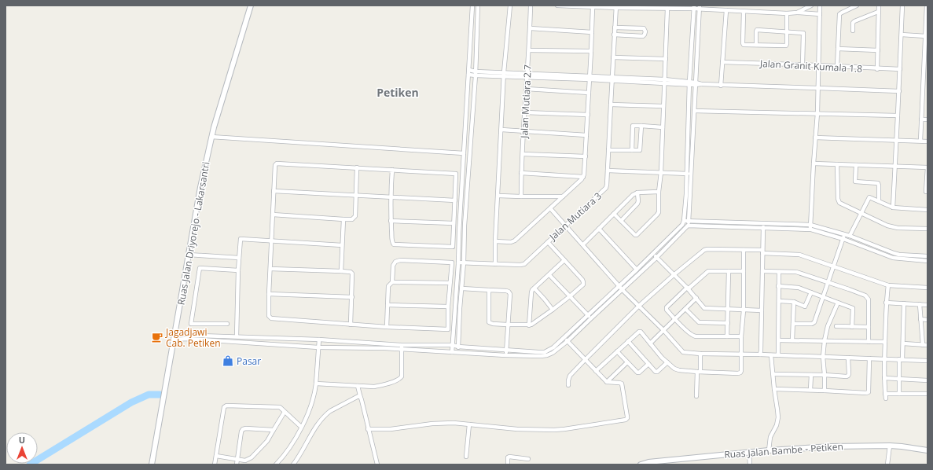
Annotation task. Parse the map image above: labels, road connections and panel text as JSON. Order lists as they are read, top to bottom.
{
  "streets": {
    "main road": ["Ruas Jalan Driyorejo - Lakarsantri", "Ruas Jalan Bambe - Petiken"],
    "street": ["Jalan Granit Kumala 1.8", "Jalan Mutiara 2.7", "Jalan Mutiara 3"]
  },
  "districts": ["Petiken"],
  "places": {
    "cafe": ["Jagadjawi Cab. Petiken"],
    "shop": ["Pasar"]
  },
  "north": "top"
}
